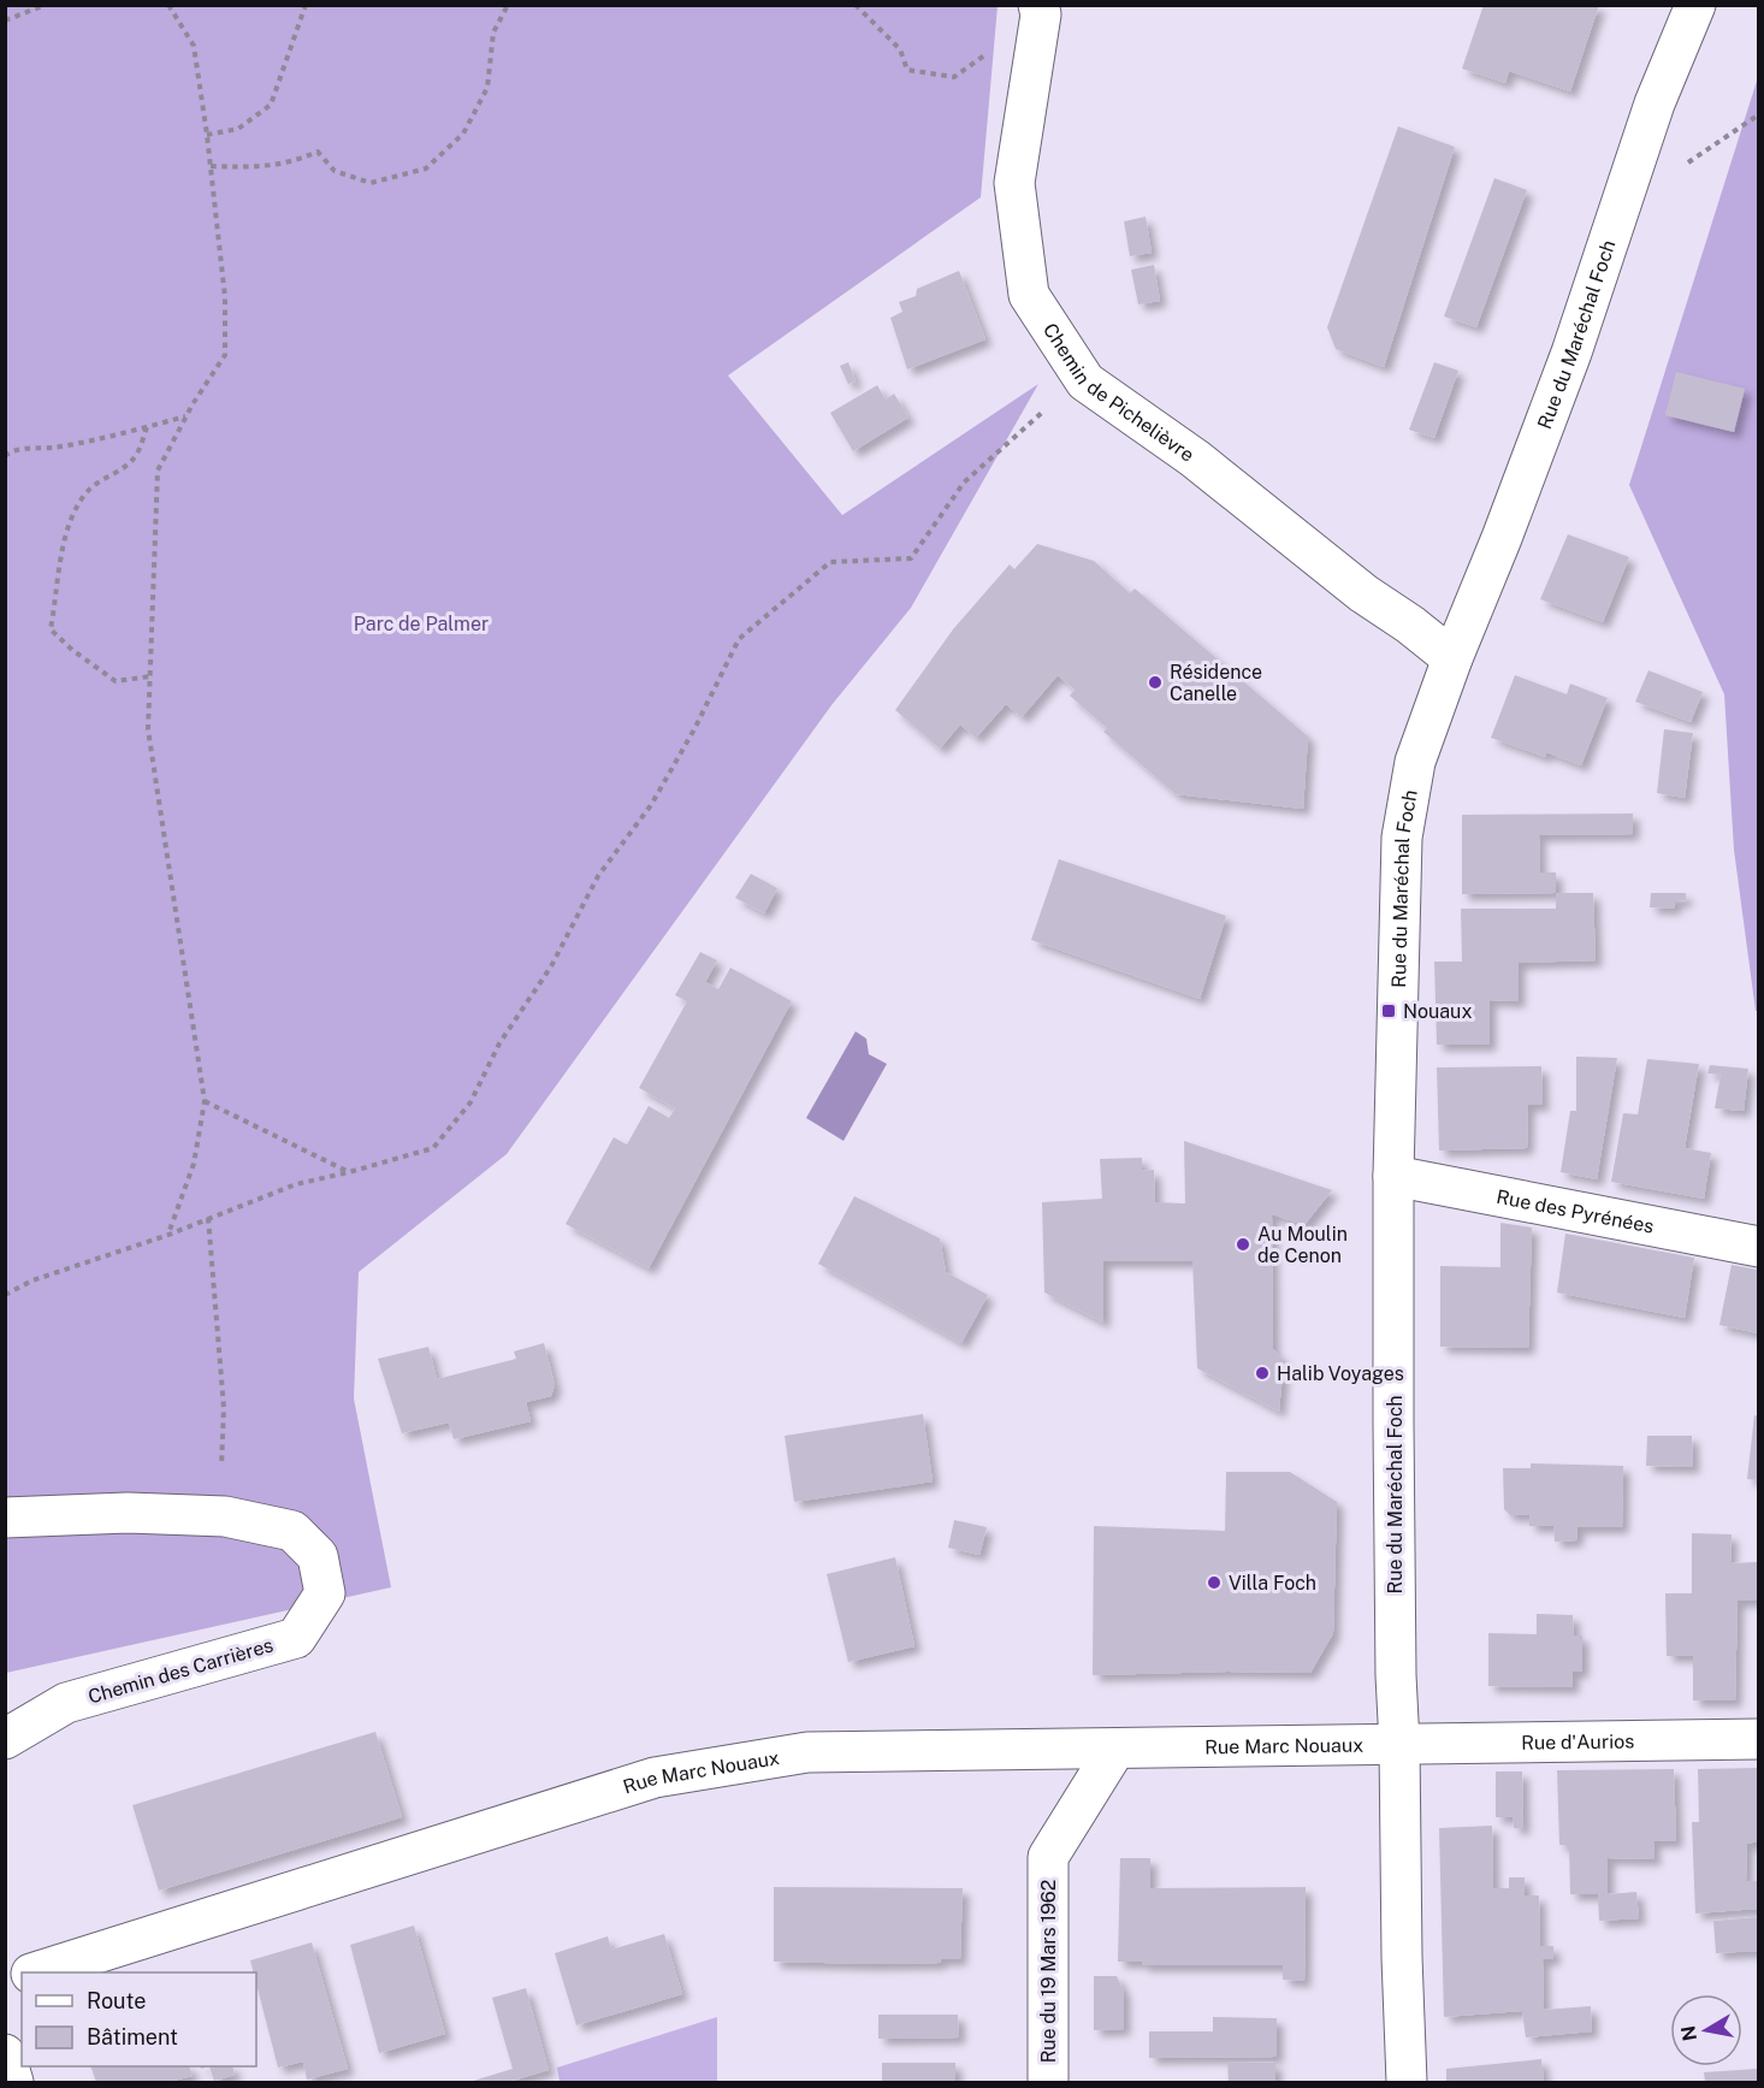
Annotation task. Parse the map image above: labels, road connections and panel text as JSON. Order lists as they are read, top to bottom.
{
  "streets": {
    "street": [
      "Rue du Maréchal Foch",
      "Chemin de Pichelièvre",
      "Rue des Pyrénées",
      "Chemin des Carrières",
      "Rue d'Aurios",
      "Rue Marc Nouaux",
      "Rue du 19 Mars 1962"
    ]
  },
  "crossings": [
    ["Rue du Maréchal Foch", "Chemin de Pichelièvre"],
    ["Rue du Maréchal Foch", "Rue des Pyrénées"],
    ["Rue du Maréchal Foch", "Rue d'Aurios"],
    ["Rue du Maréchal Foch", "Rue Marc Nouaux"],
    ["Rue d'Aurios", "Rue Marc Nouaux"],
    ["Rue Marc Nouaux", "Rue du 19 Mars 1962"]
  ],
  "parks": ["Parc de Palmer"],
  "places": {
    "other": [
      "Résidence Canelle",
      "Au Moulin de Cenon",
      "Halib Voyages",
      "Villa Foch"
    ],
    "transit": ["Nouaux"]
  },
  "legend": ["Route", "Bâtiment"],
  "north": "left"
}
